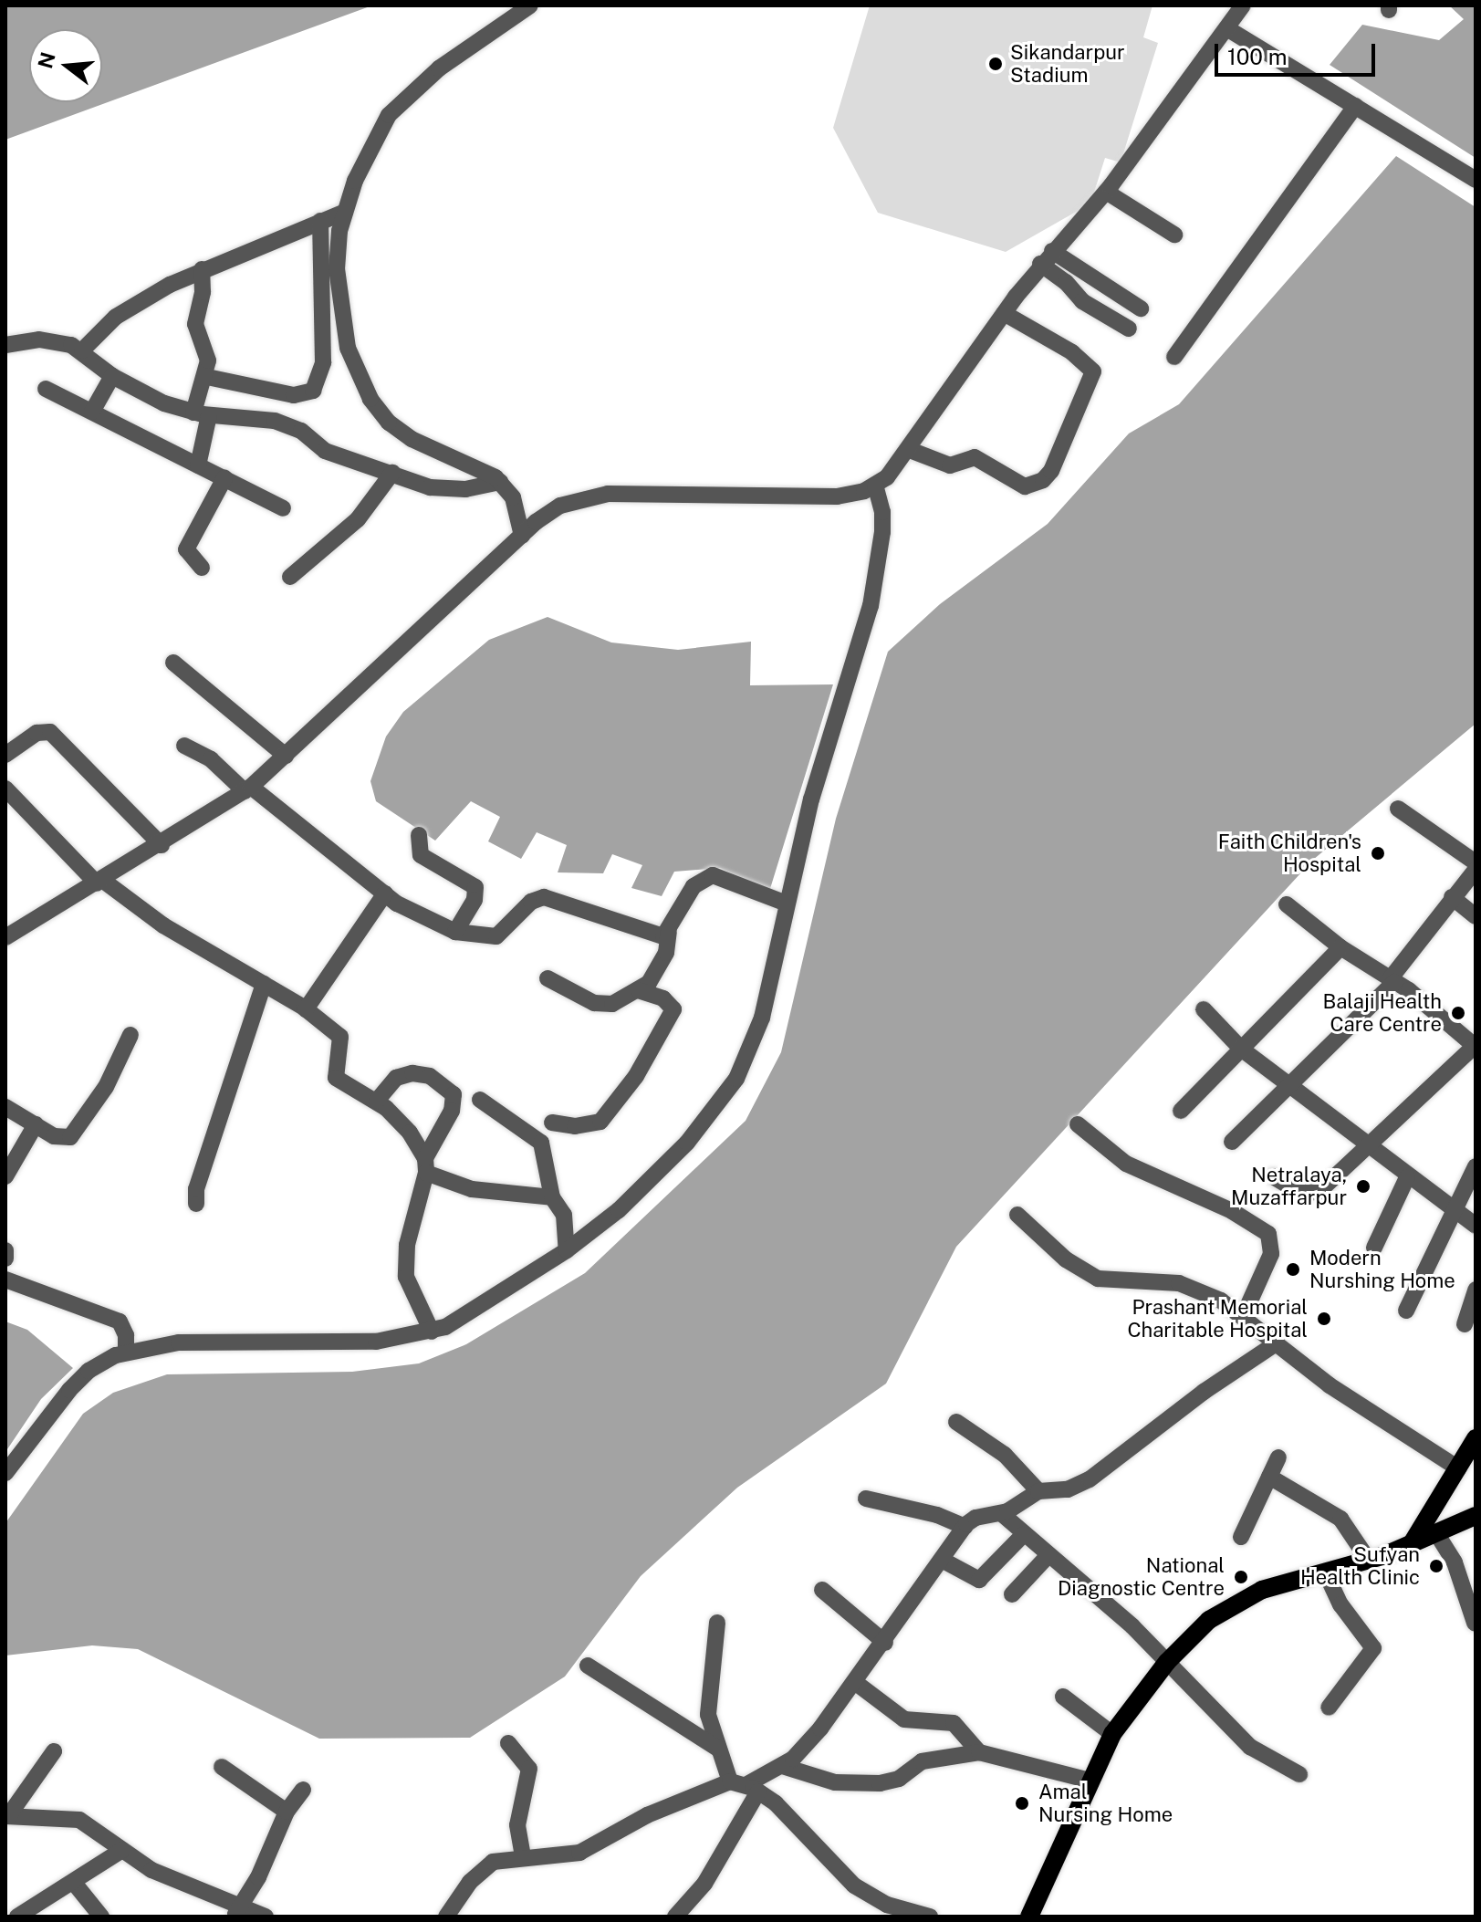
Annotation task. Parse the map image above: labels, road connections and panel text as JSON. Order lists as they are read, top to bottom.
{
  "places": [
    "Sikandarpur Stadium",
    "Faith Children's Hospital",
    "Balaji Health Care Centre",
    "Netralaya, Muzaffarpur",
    "Modern Nurshing Home",
    "Prashant Memorial Charitable Hospital",
    "Sufyan Health Clinic",
    "National Diagnostic Centre",
    "Amal Nursing Home"
  ],
  "scale_bar": "100 m",
  "north": "left"
}
